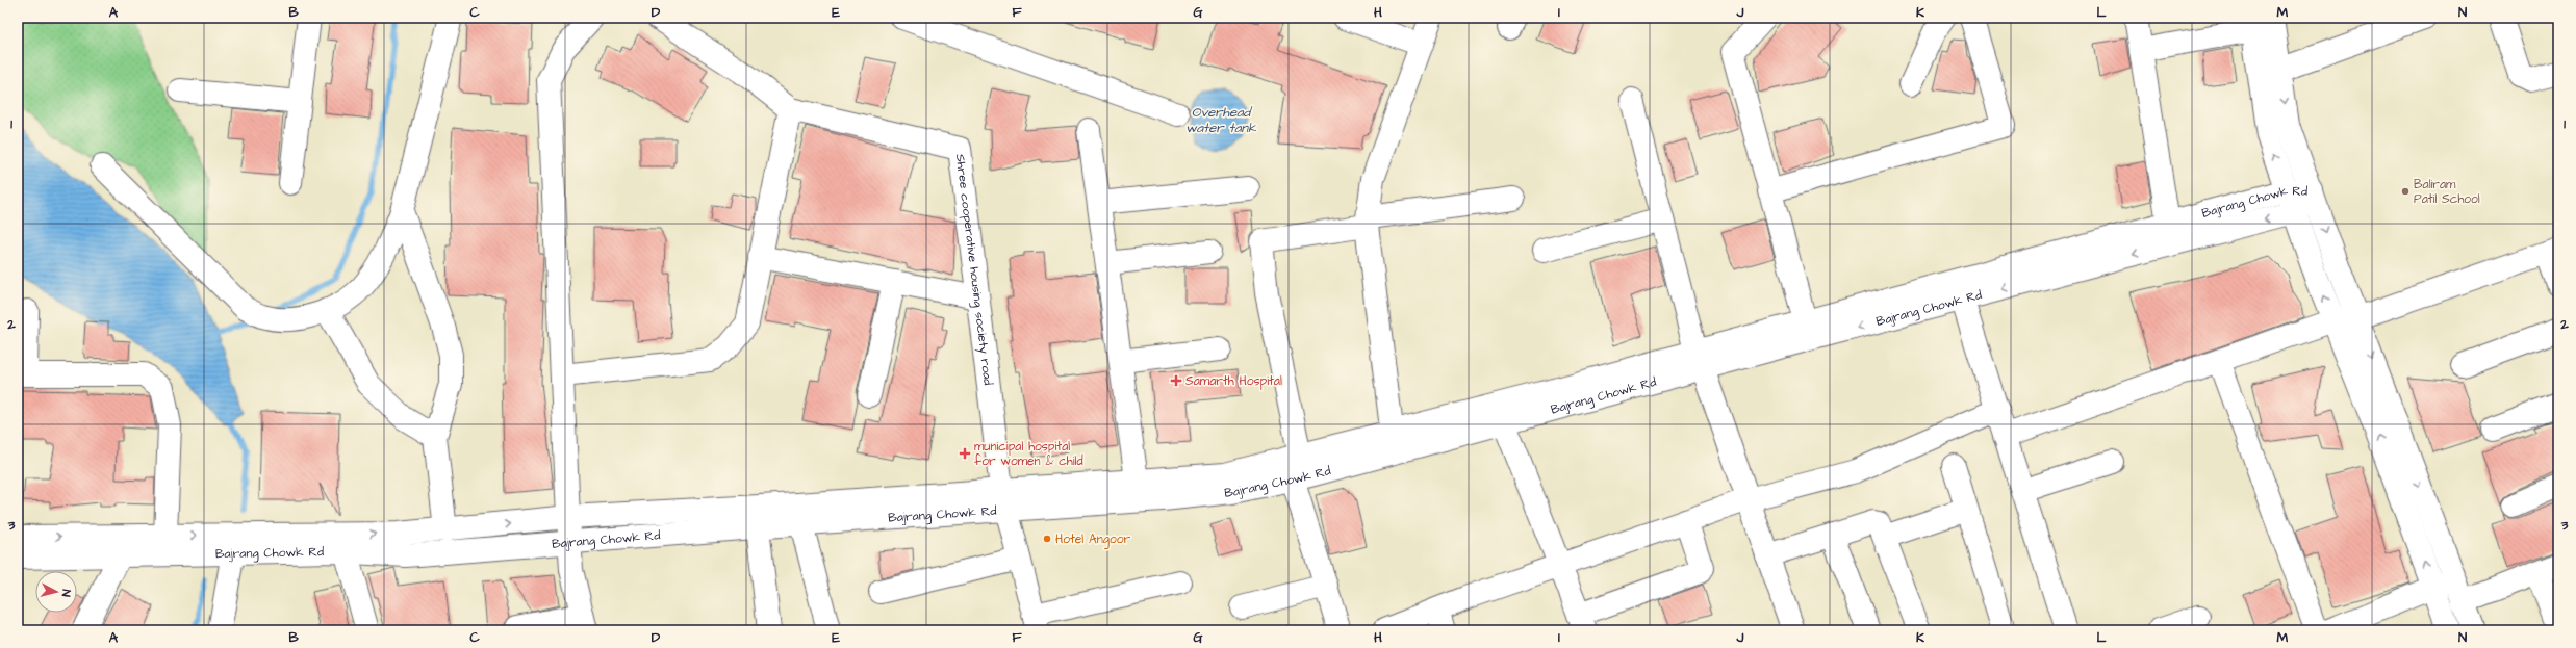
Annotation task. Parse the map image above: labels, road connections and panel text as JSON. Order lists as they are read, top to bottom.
{
  "streets": {
    "street": ["Bajrang Chowk Rd", "Shree cooperative housing society road"]
  },
  "crossings": [
    ["Bajrang Chowk Rd", "Shree cooperative housing society road"]
  ],
  "water": ["Overhead water tank"],
  "places": {
    "other": ["Baliram Patil School", "Hotel Angoor"],
    "health": ["Samarth Hospital", "municipal hospital for women & child"]
  },
  "north": "right",
  "grid": {
    "columns": [
      "A",
      "B",
      "C",
      "D",
      "E",
      "F",
      "G",
      "H",
      "I",
      "J",
      "K",
      "L",
      "M",
      "N"
    ],
    "rows": ["1", "2", "3"]
  }
}
